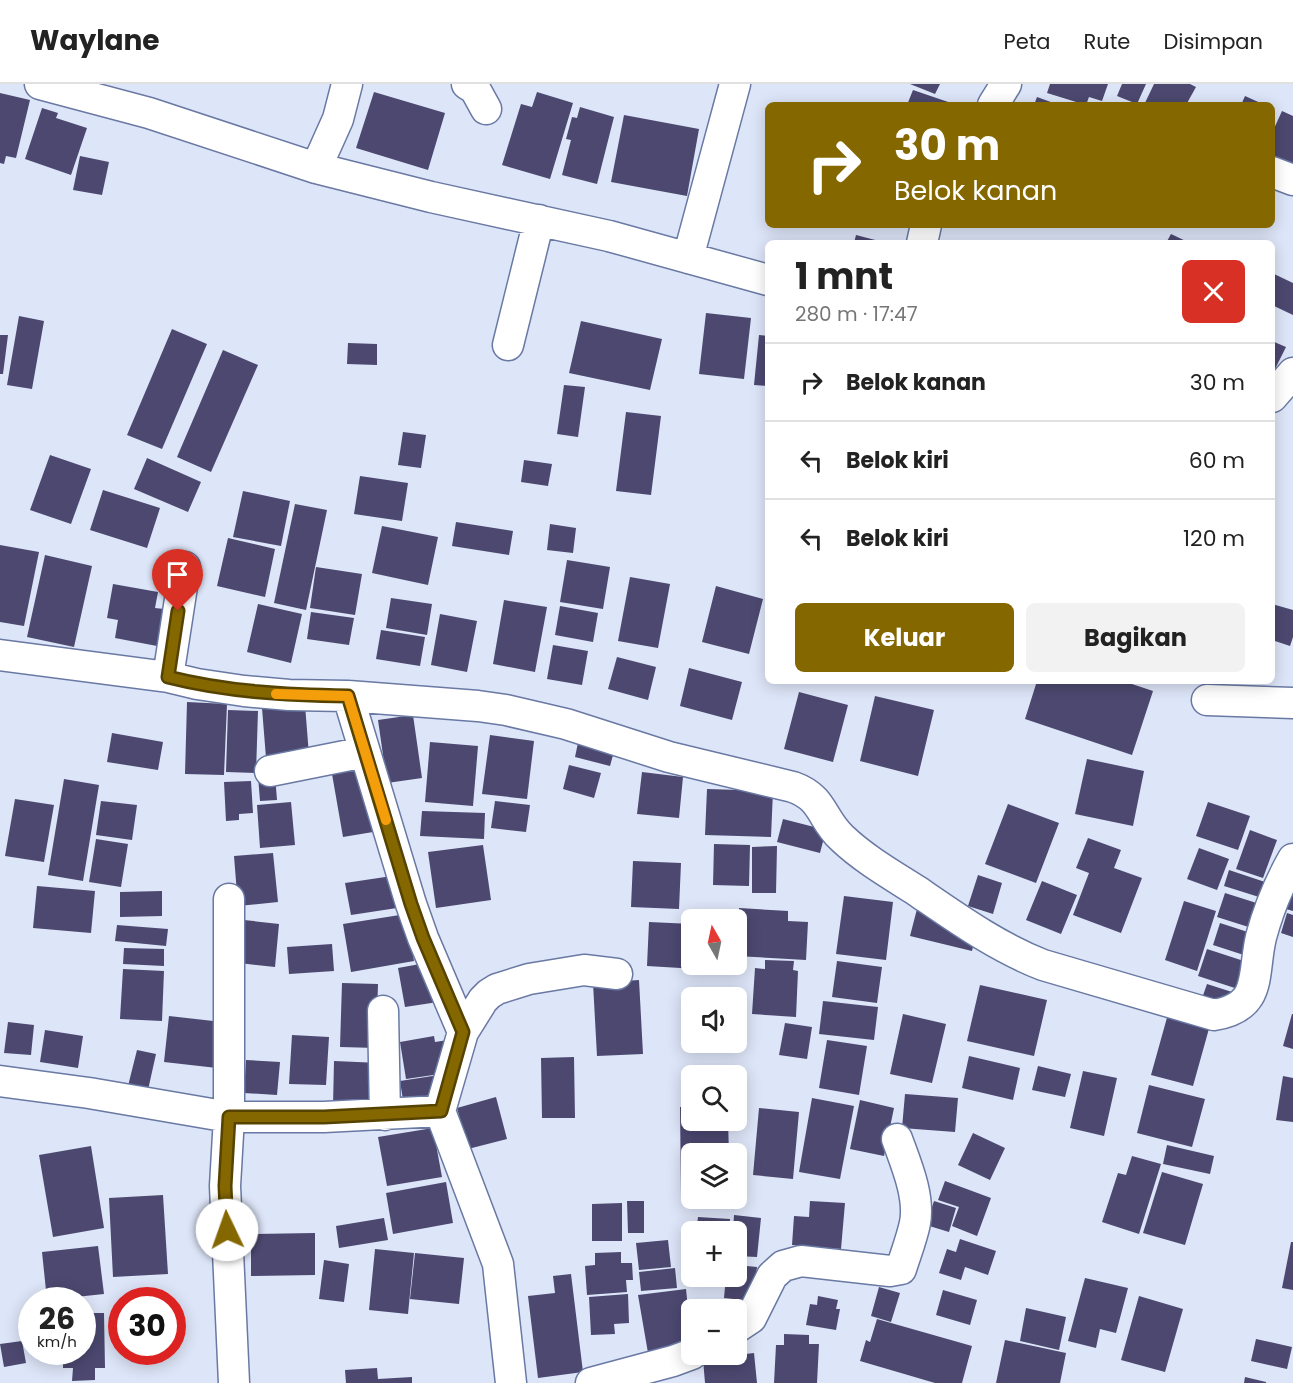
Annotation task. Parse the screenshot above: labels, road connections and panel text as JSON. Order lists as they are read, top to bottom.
{
  "north": "top",
  "page": {
    "header": "Waylane",
    "nav": ["Peta", "Rute", "Disimpan"],
    "turn": ["30 m", "Belok kanan"],
    "heading": ["1 mnt", "280 m · 17:47"],
    "list": [
      {
        "name": "Belok kanan",
        "value": "30 m"
      },
      {
        "name": "Belok kiri",
        "value": "60 m"
      },
      {
        "name": "Belok kiri",
        "value": "120 m"
      }
    ],
    "buttons": ["Keluar", "Bagikan"],
    "map_buttons": ["+", "−"],
    "speed": "26 km/h",
    "limit": "30"
  }
}
